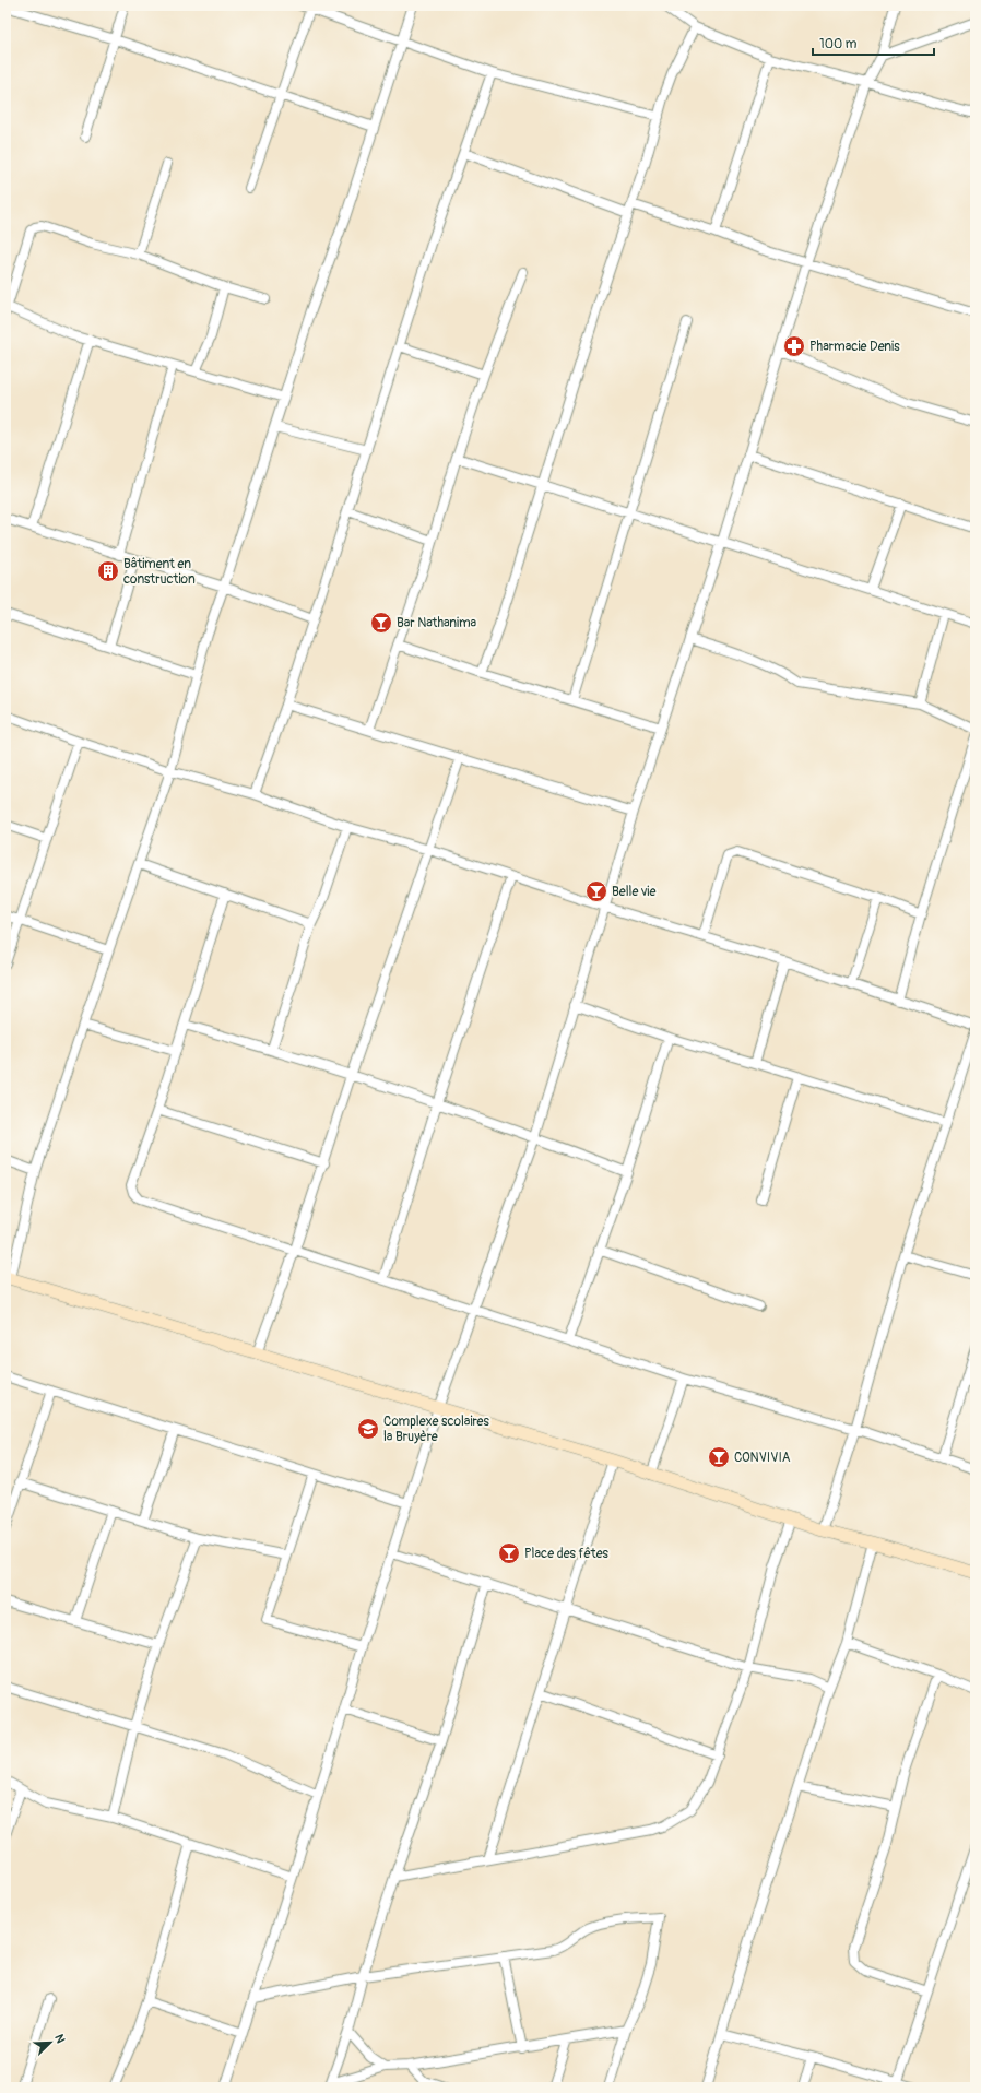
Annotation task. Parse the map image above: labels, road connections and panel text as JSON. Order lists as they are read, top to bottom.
{
  "places": {
    "pharmacy": ["Pharmacie Denis"],
    "building": ["Bâtiment en construction"],
    "bar": [
      "Bar Nathanima",
      "Belle vie",
      "CONVIVIA",
      "Place des fêtes"
    ],
    "school or university": ["Complexe scolaires la Bruyère"]
  },
  "scale_bar": "100 m",
  "north": "top right"
}
